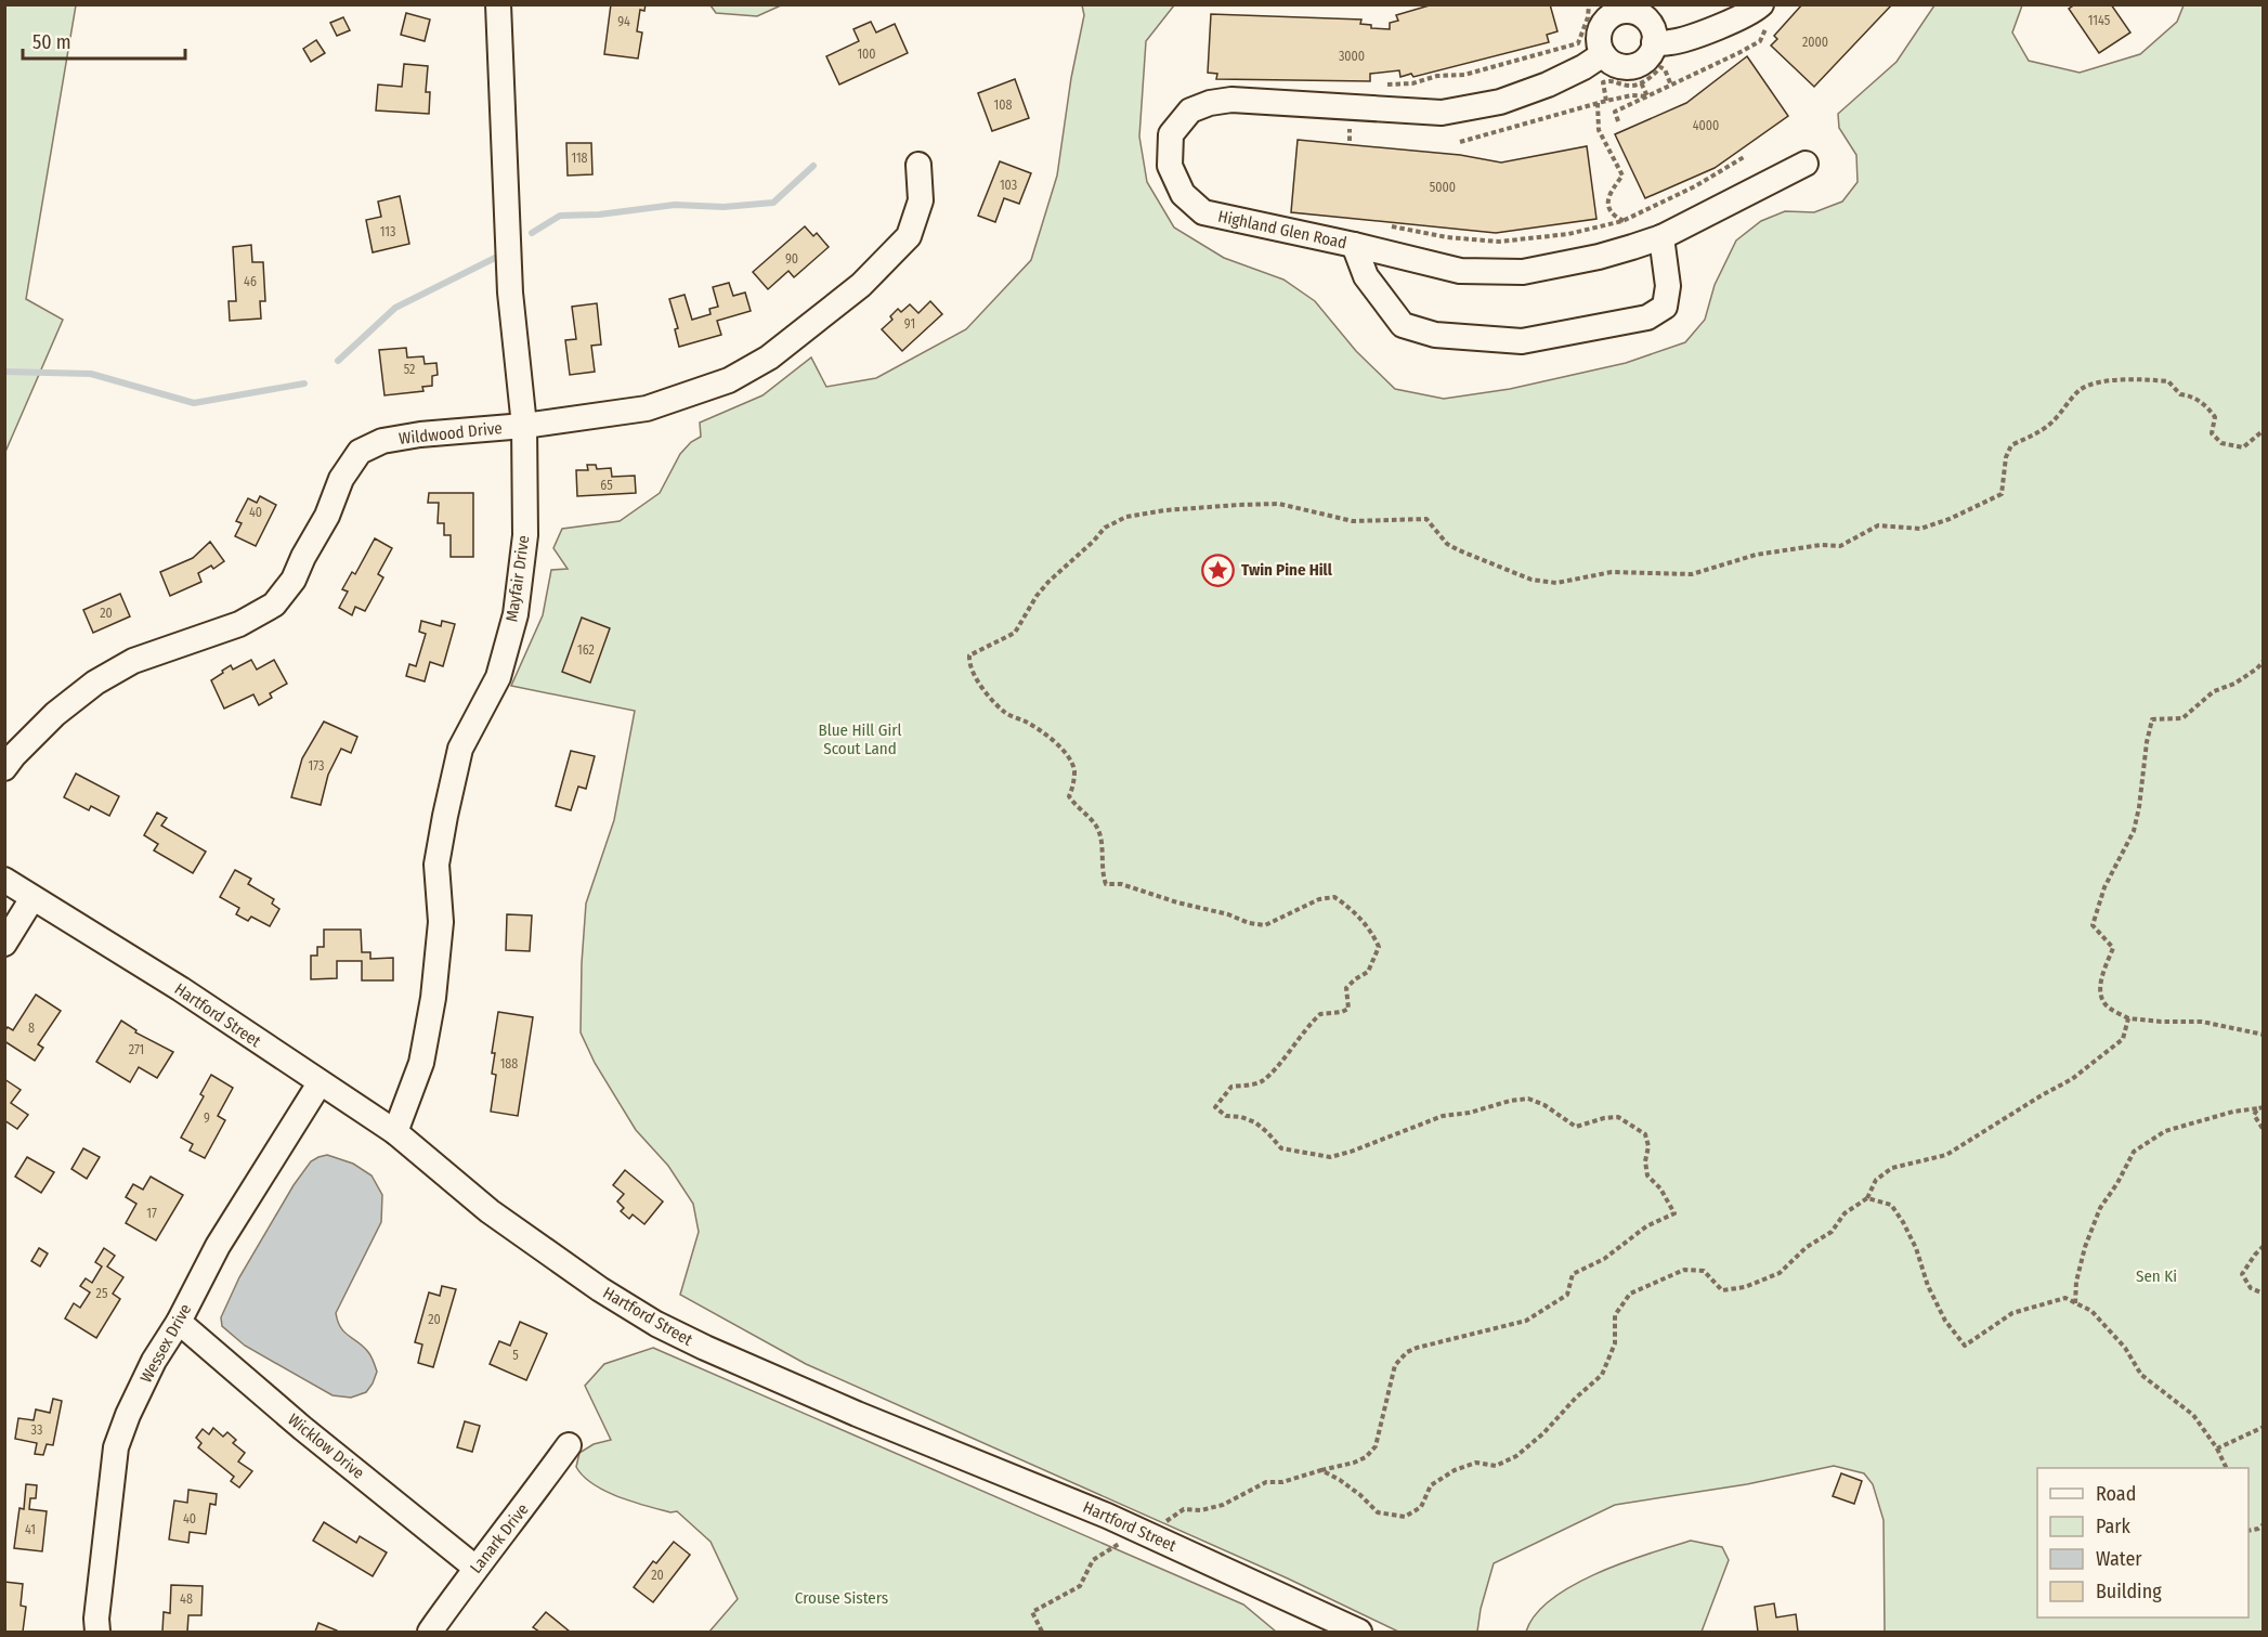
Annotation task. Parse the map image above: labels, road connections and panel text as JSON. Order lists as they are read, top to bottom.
{
  "streets": {
    "street": [
      "Highland Glen Road",
      "Wildwood Drive",
      "Mayfair Drive",
      "Hartford Street",
      "Wessex Drive",
      "Wicklow Drive",
      "Lanark Drive"
    ]
  },
  "crossings": [
    ["Wildwood Drive", "Mayfair Drive"],
    ["Mayfair Drive", "Hartford Street"],
    ["Hartford Street", "Wessex Drive"],
    ["Wessex Drive", "Wicklow Drive"],
    ["Wicklow Drive", "Lanark Drive"]
  ],
  "parks": ["Blue Hill Girl Scout Land", "Sen Ki", "Crouse Sisters"],
  "places": {
    "place": ["Twin Pine Hill"]
  },
  "house_numbers": [
    "1145",
    "94",
    "2000",
    "100",
    "3000",
    "108",
    "4000",
    "118",
    "103",
    "5000",
    "113",
    "90",
    "46",
    "91",
    "52",
    "65",
    "40",
    "20",
    "162",
    "173",
    "8",
    "271",
    "188",
    "9",
    "17",
    "25",
    "20",
    "5",
    "33",
    "40",
    "41",
    "20",
    "48"
  ],
  "legend": [
    "Road",
    "Park",
    "Water",
    "Building"
  ],
  "scale_bar": "50 m"
}
